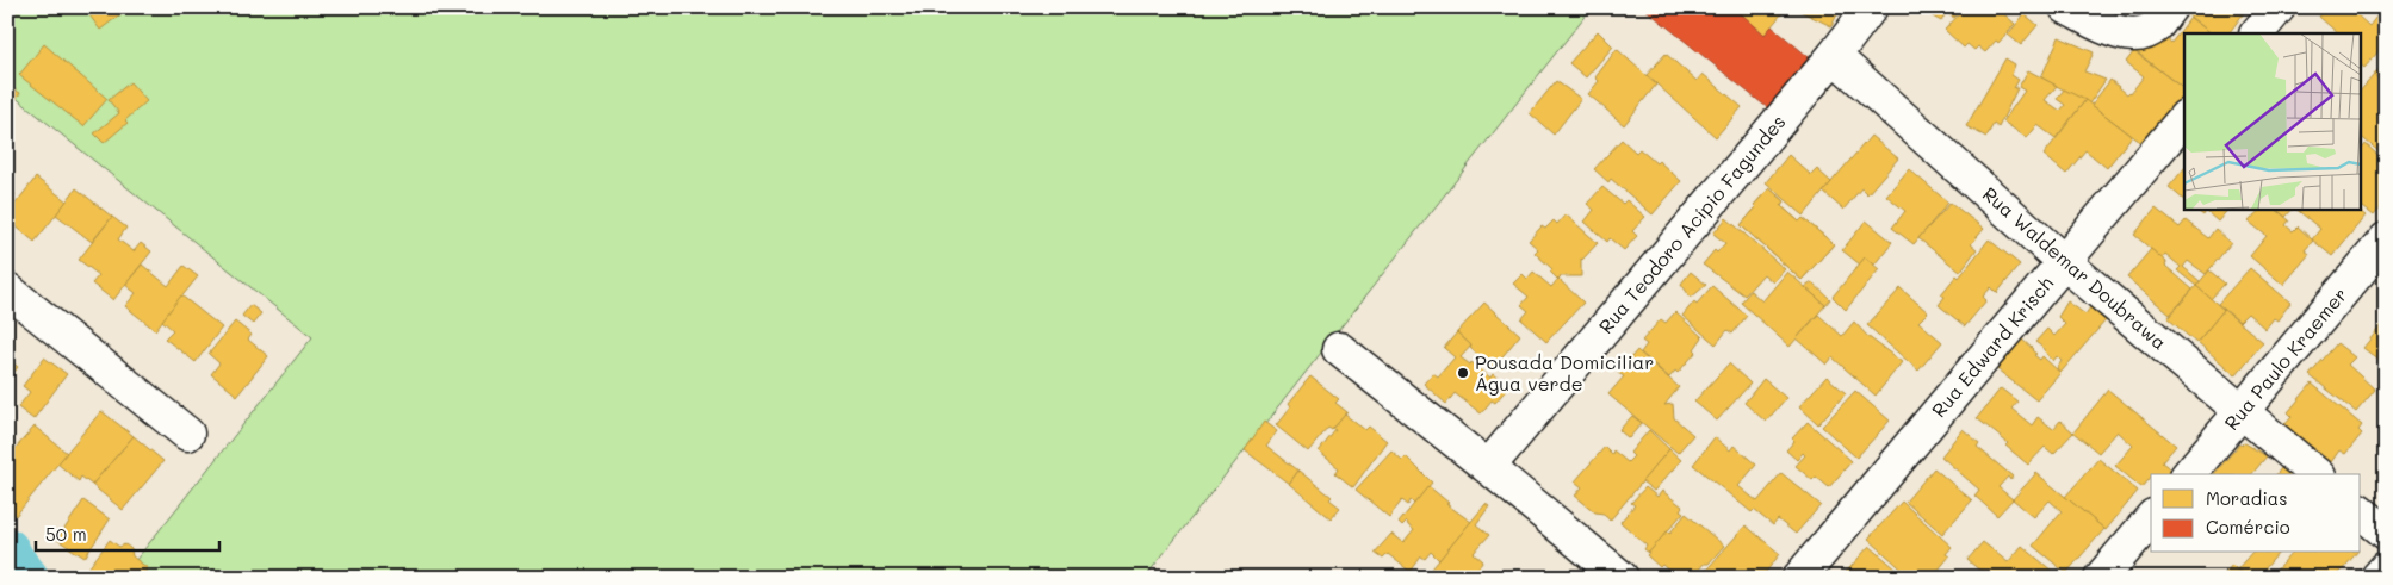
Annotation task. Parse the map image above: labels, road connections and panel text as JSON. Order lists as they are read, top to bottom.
{
  "streets": {
    "street": [
      "Rua Teodoro Acípio Fagundes",
      "Rua Waldemar Doubrawa",
      "Rua Edward Krisch",
      "Rua Paulo Kraemer"
    ]
  },
  "crossings": [
    ["Rua Teodoro Acípio Fagundes", "Rua Waldemar Doubrawa"],
    ["Rua Waldemar Doubrawa", "Rua Edward Krisch"],
    ["Rua Waldemar Doubrawa", "Rua Paulo Kraemer"]
  ],
  "places": ["Pousada Domiciliar Água verde"],
  "legend": ["Moradias", "Comércio"],
  "scale_bar": "50 m"
}
